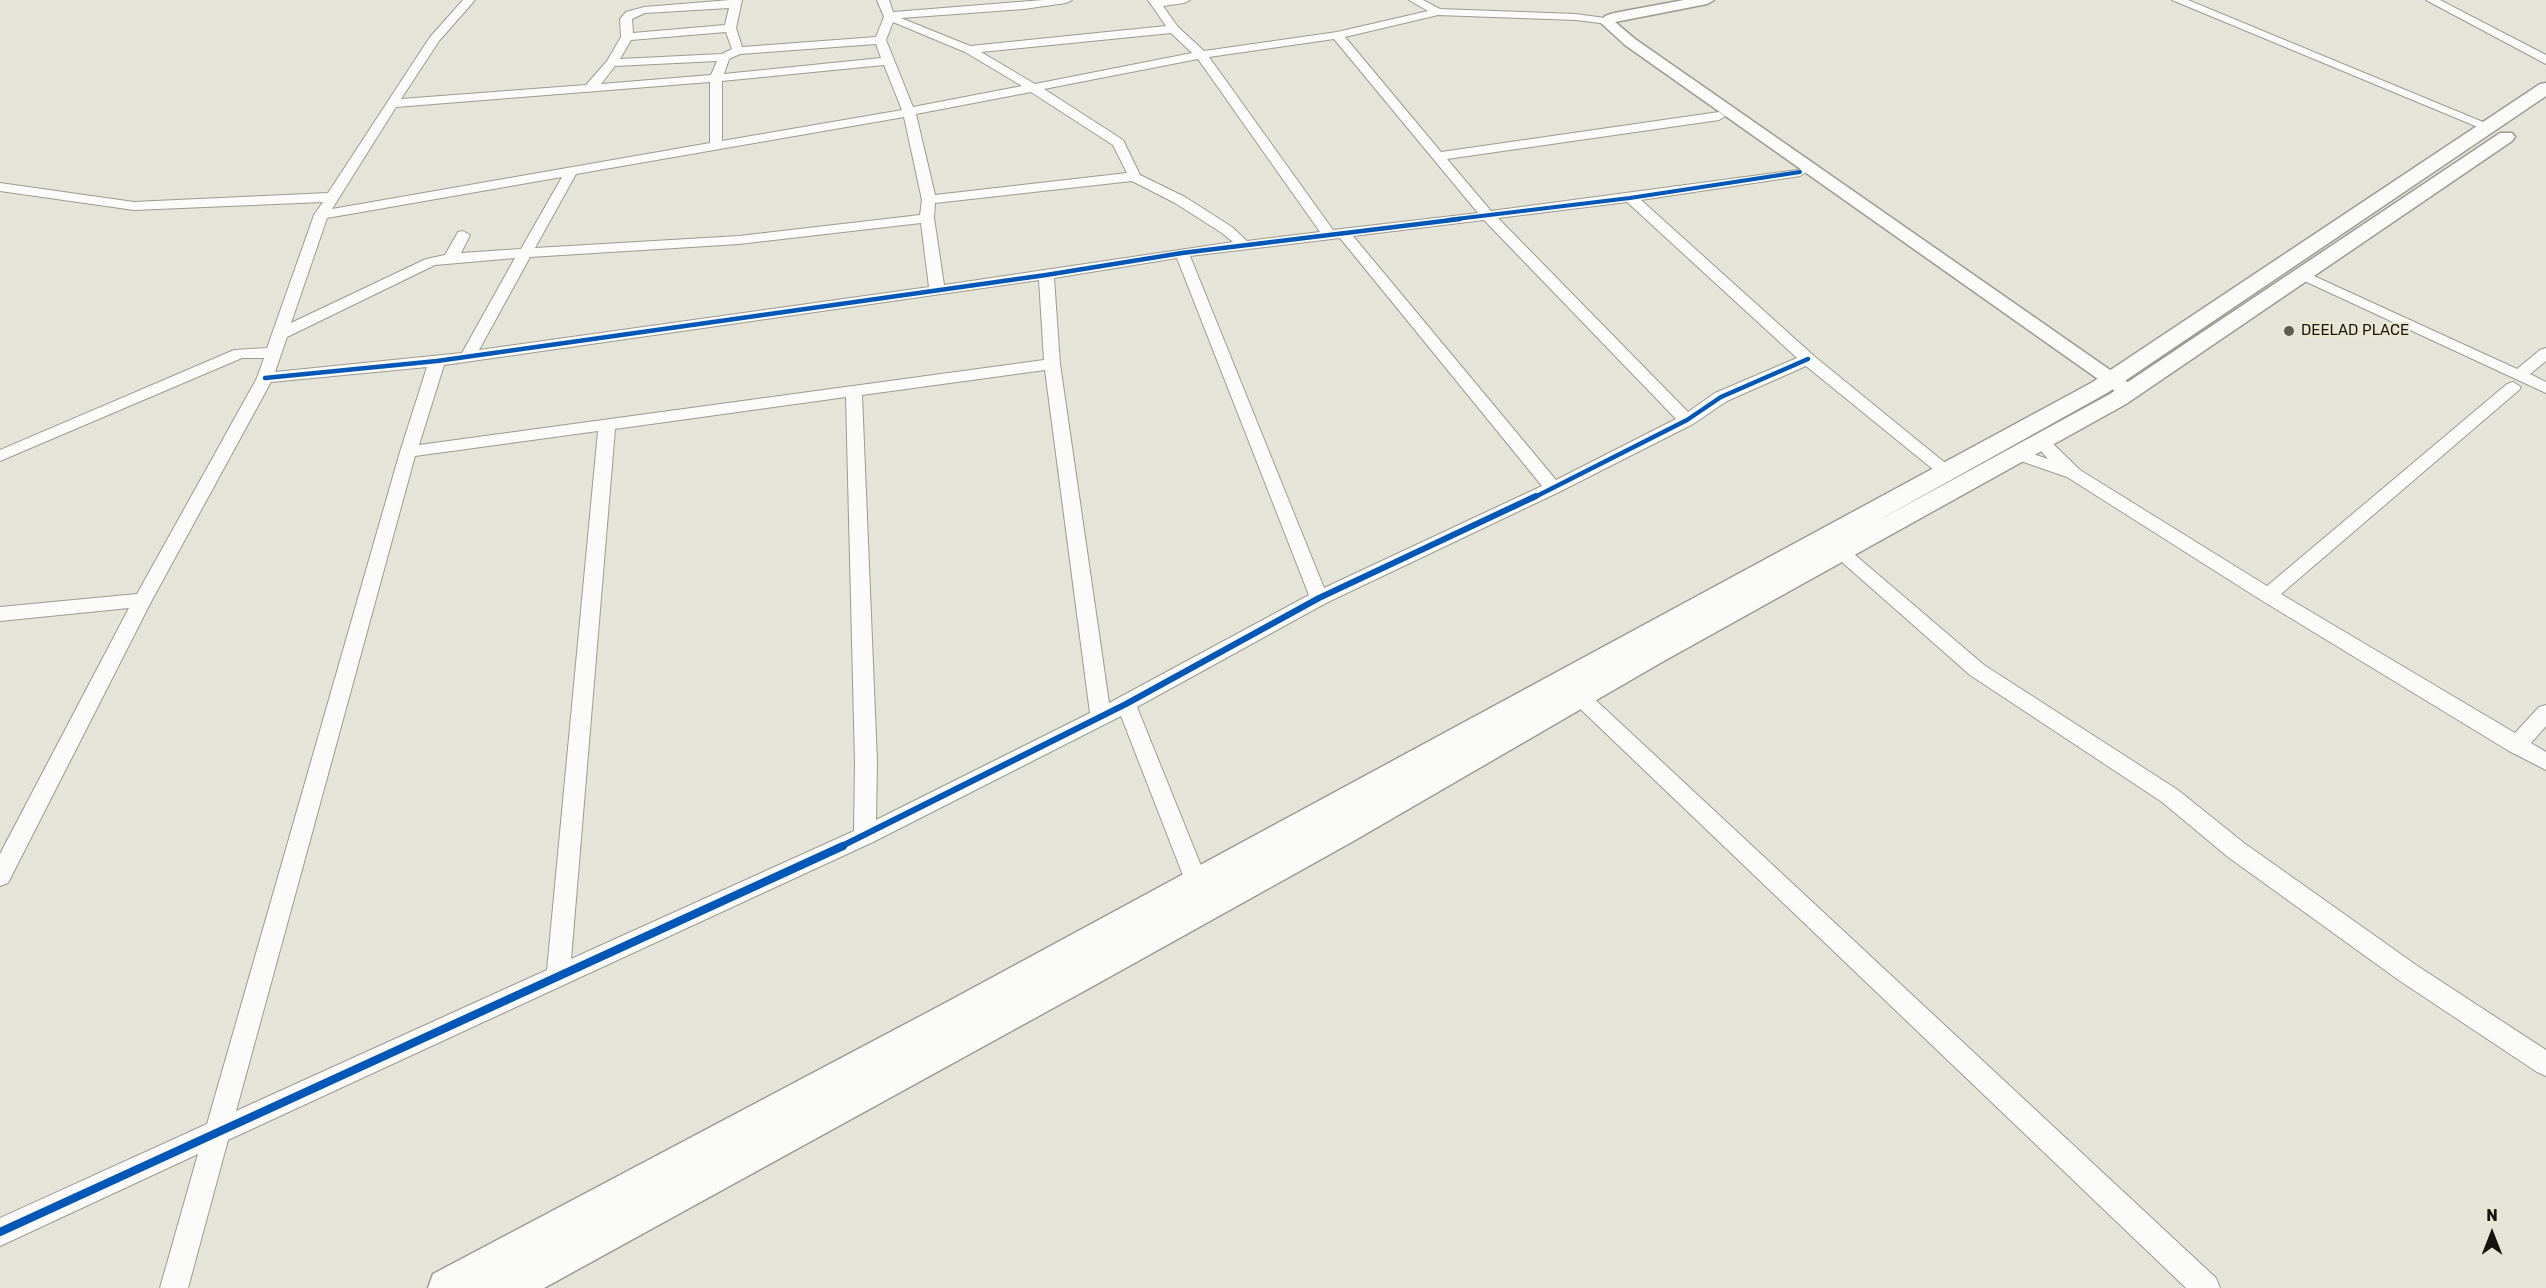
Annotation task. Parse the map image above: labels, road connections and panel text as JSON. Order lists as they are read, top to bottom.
{
  "places": ["DEELAD PLACE"],
  "north": "top"
}
